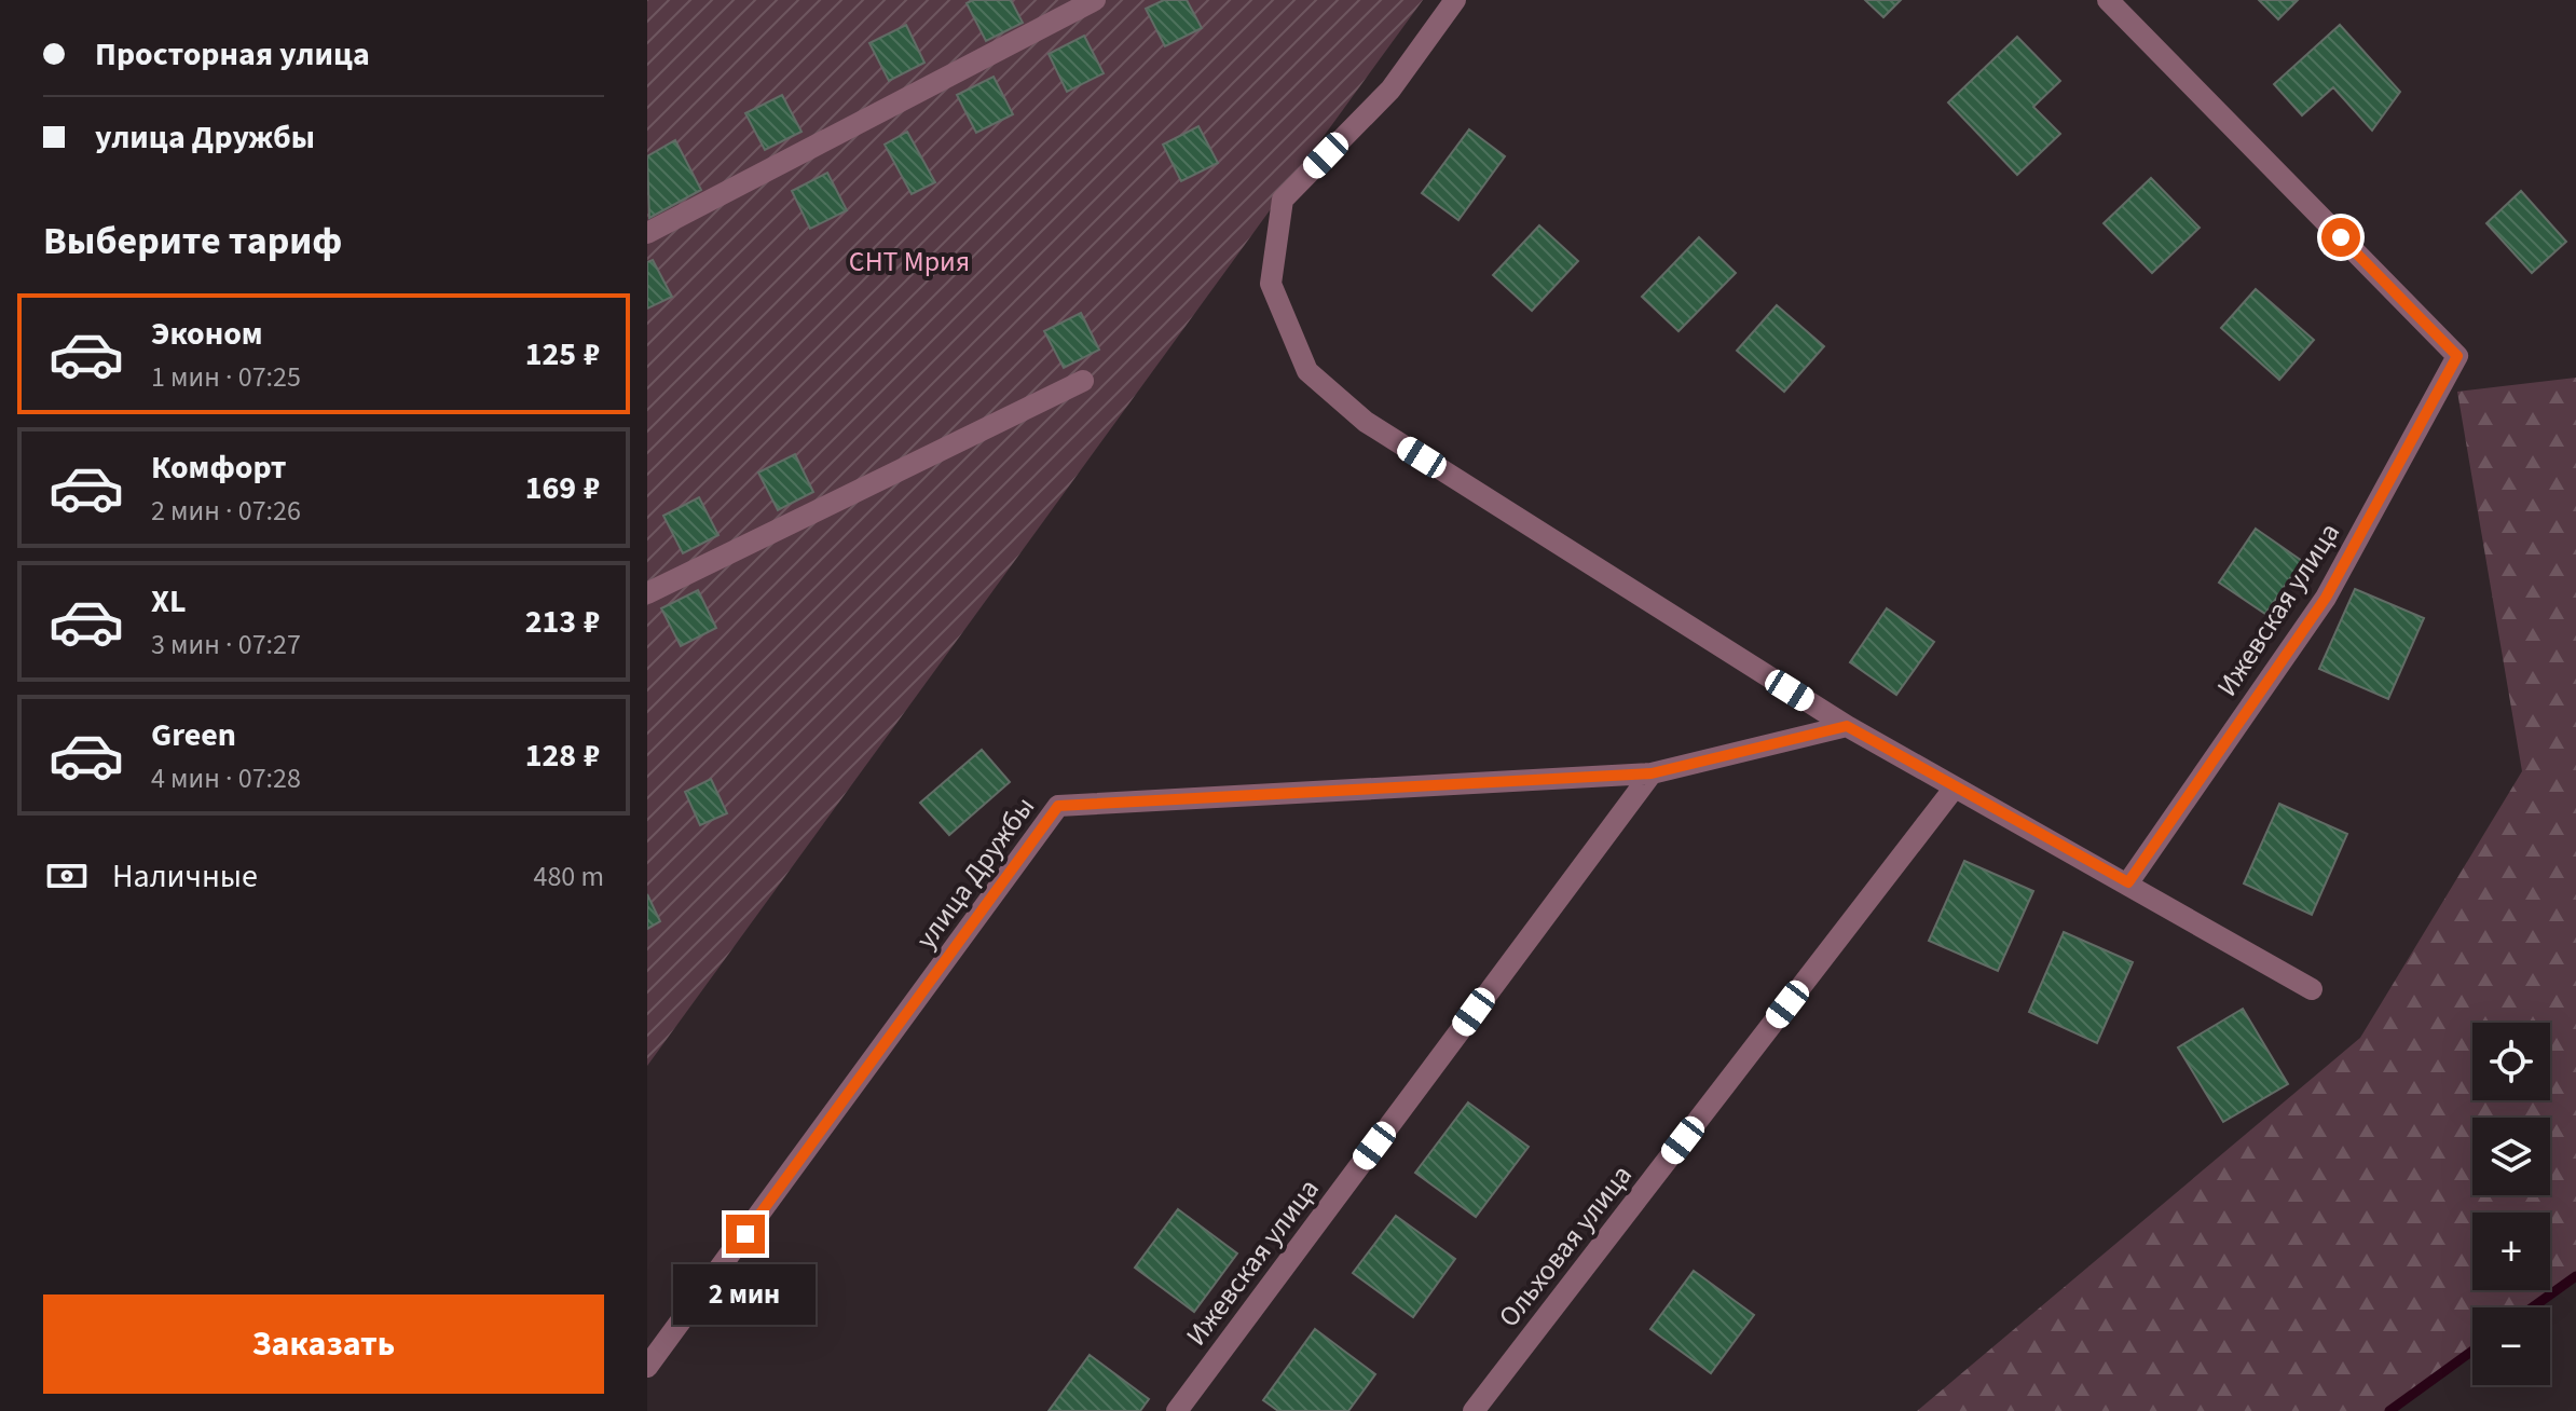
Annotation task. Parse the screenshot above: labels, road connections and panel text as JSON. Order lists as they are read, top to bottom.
{
  "streets": {
    "street": ["Ижевская улица", "улица Дружбы", "Ольховая улица"]
  },
  "crossings": [
    ["Ижевская улица", "улица Дружбы"]
  ],
  "parks": ["СНТ Мрия"],
  "page": {
    "banner": ["Просторная улица", "улица Дружбы"],
    "heading": "Выберите тариф",
    "list": [
      {
        "name": "Эконом",
        "note": "1 мин · 07:25",
        "value": "125 ₽"
      },
      {
        "name": "Комфорт",
        "note": "2 мин · 07:26",
        "value": "169 ₽"
      },
      {
        "name": "XL",
        "note": "3 мин · 07:27",
        "value": "213 ₽"
      },
      {
        "name": "Green",
        "note": "4 мин · 07:28",
        "value": "128 ₽"
      }
    ],
    "pay": ["Наличные", "480 m"],
    "map_buttons": ["+", "−"],
    "bubble": "2 мин",
    "buttons": "Заказать"
  }
}
